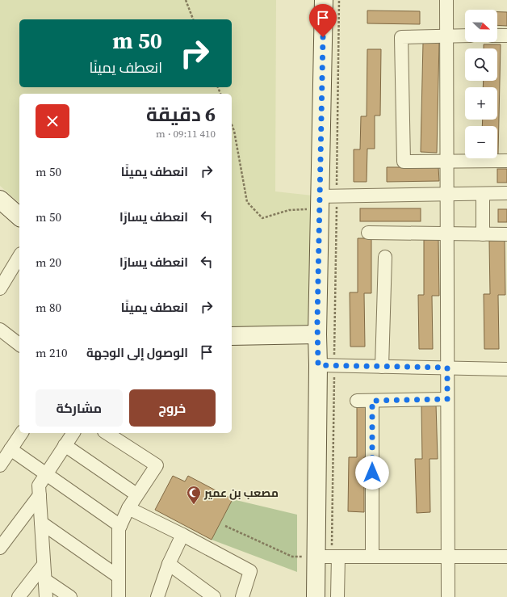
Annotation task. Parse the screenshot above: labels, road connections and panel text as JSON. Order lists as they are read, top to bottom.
{
  "places": {
    "mosque": ["مصعب بن عمير"]
  },
  "north": "right",
  "page": {
    "map_buttons": ["+", "−"],
    "turn": ["50 m", "انعطف يمينًا"],
    "heading": ["6 دقيقة", "410 m · 09:11"],
    "list": [
      {
        "name": "انعطف يمينًا",
        "value": "50 m"
      },
      {
        "name": "انعطف يسارًا",
        "value": "50 m"
      },
      {
        "name": "انعطف يسارًا",
        "value": "20 m"
      },
      {
        "name": "انعطف يمينًا",
        "value": "80 m"
      },
      {
        "name": "الوصول إلى الوجهة",
        "value": "210 m"
      }
    ],
    "buttons": ["خروج", "مشاركة"]
  }
}
